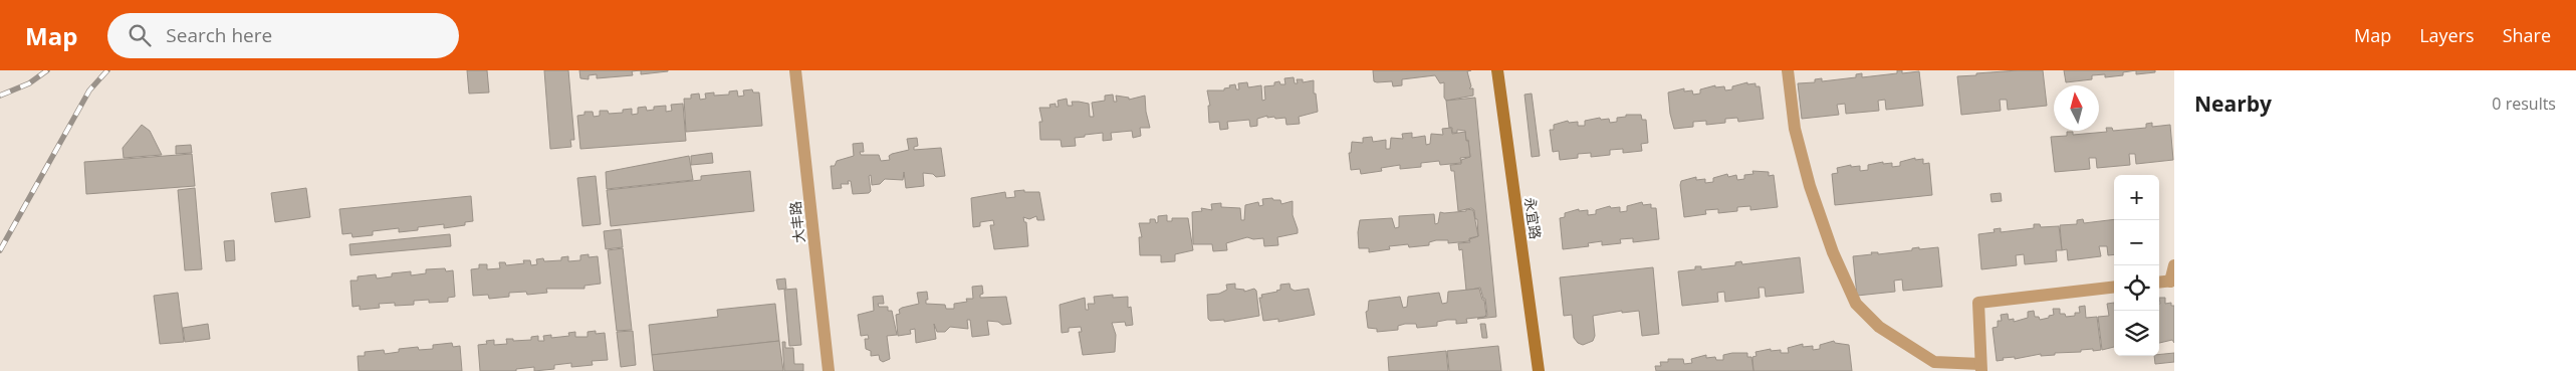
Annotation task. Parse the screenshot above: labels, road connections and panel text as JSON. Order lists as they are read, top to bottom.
{
  "streets": {
    "street": ["永宜路", "大丰路"]
  },
  "north": "top",
  "page": {
    "header": "Map",
    "search": "Search here",
    "nav": ["Map", "Layers", "Share"],
    "heading": ["Nearby", "0 results"],
    "map_buttons": ["+", "−"]
  }
}
